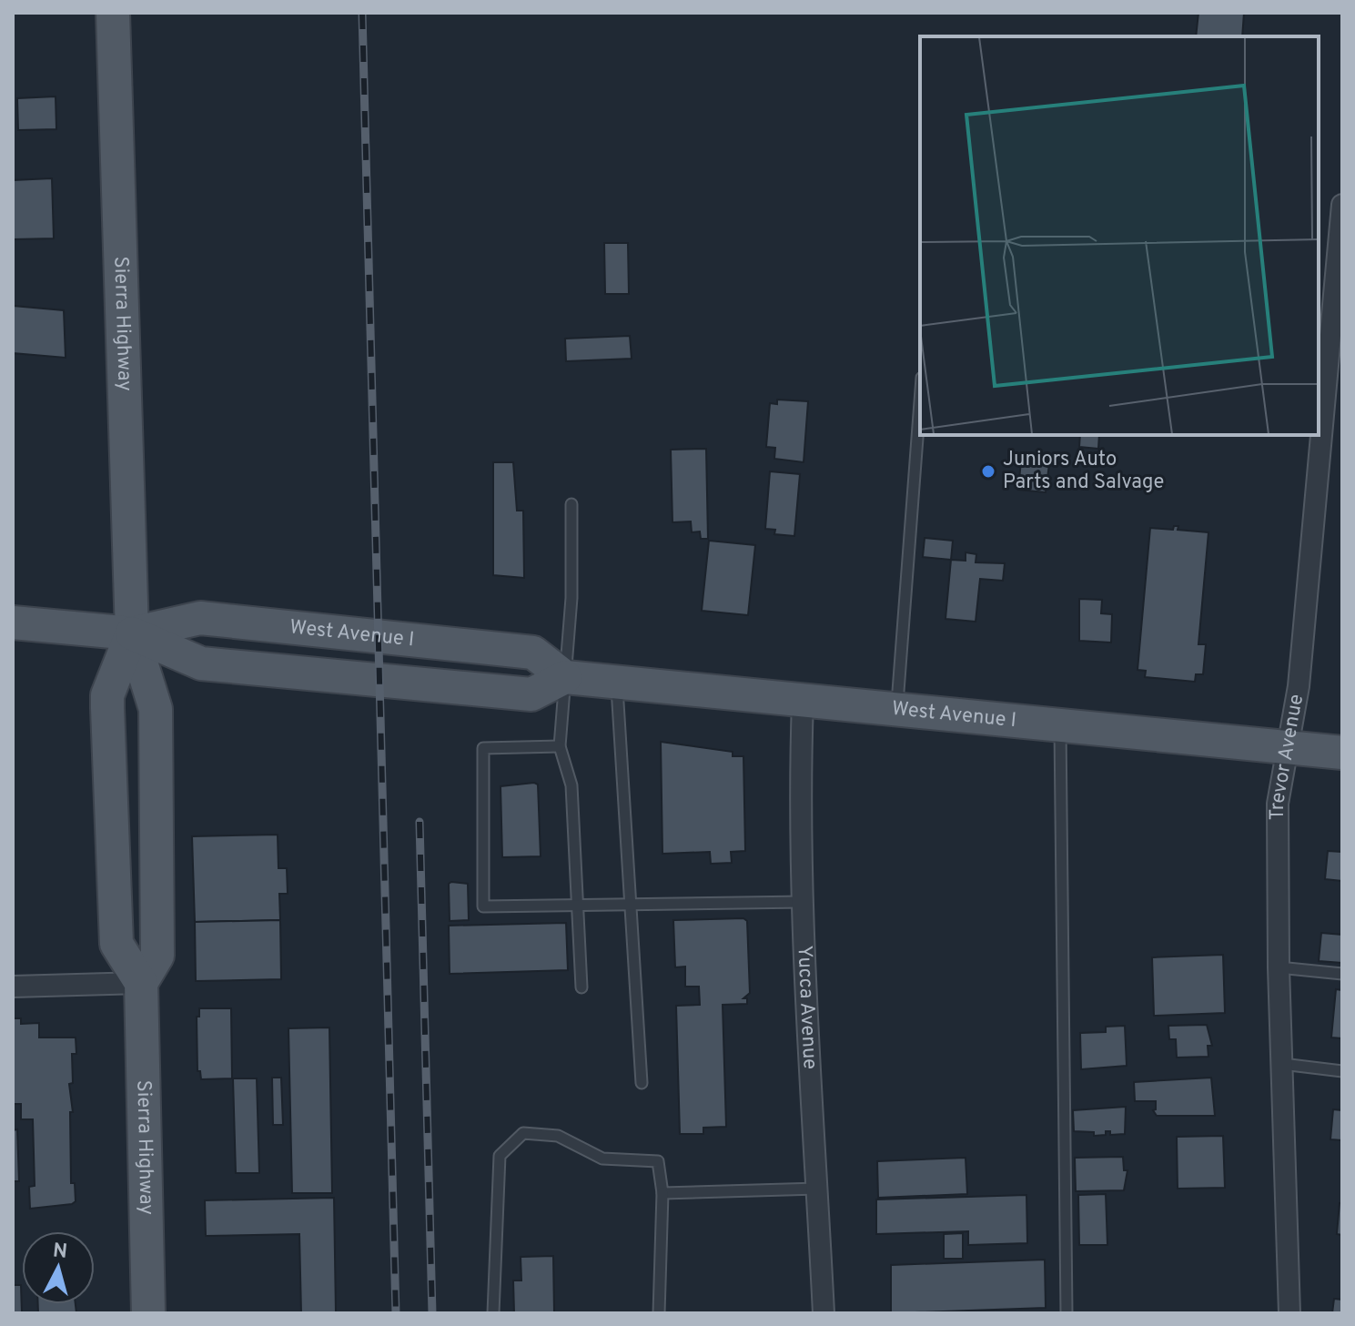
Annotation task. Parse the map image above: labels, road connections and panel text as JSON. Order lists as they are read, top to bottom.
{
  "streets": {
    "main road": ["Sierra Highway", "West Avenue I"],
    "street": ["Trevor Avenue", "Yucca Avenue"]
  },
  "crossings": [
    ["Sierra Highway", "West Avenue I"],
    ["West Avenue I", "Trevor Avenue"],
    ["West Avenue I", "Yucca Avenue"]
  ],
  "places": ["Juniors Auto Parts and Salvage"],
  "north": "top"
}
